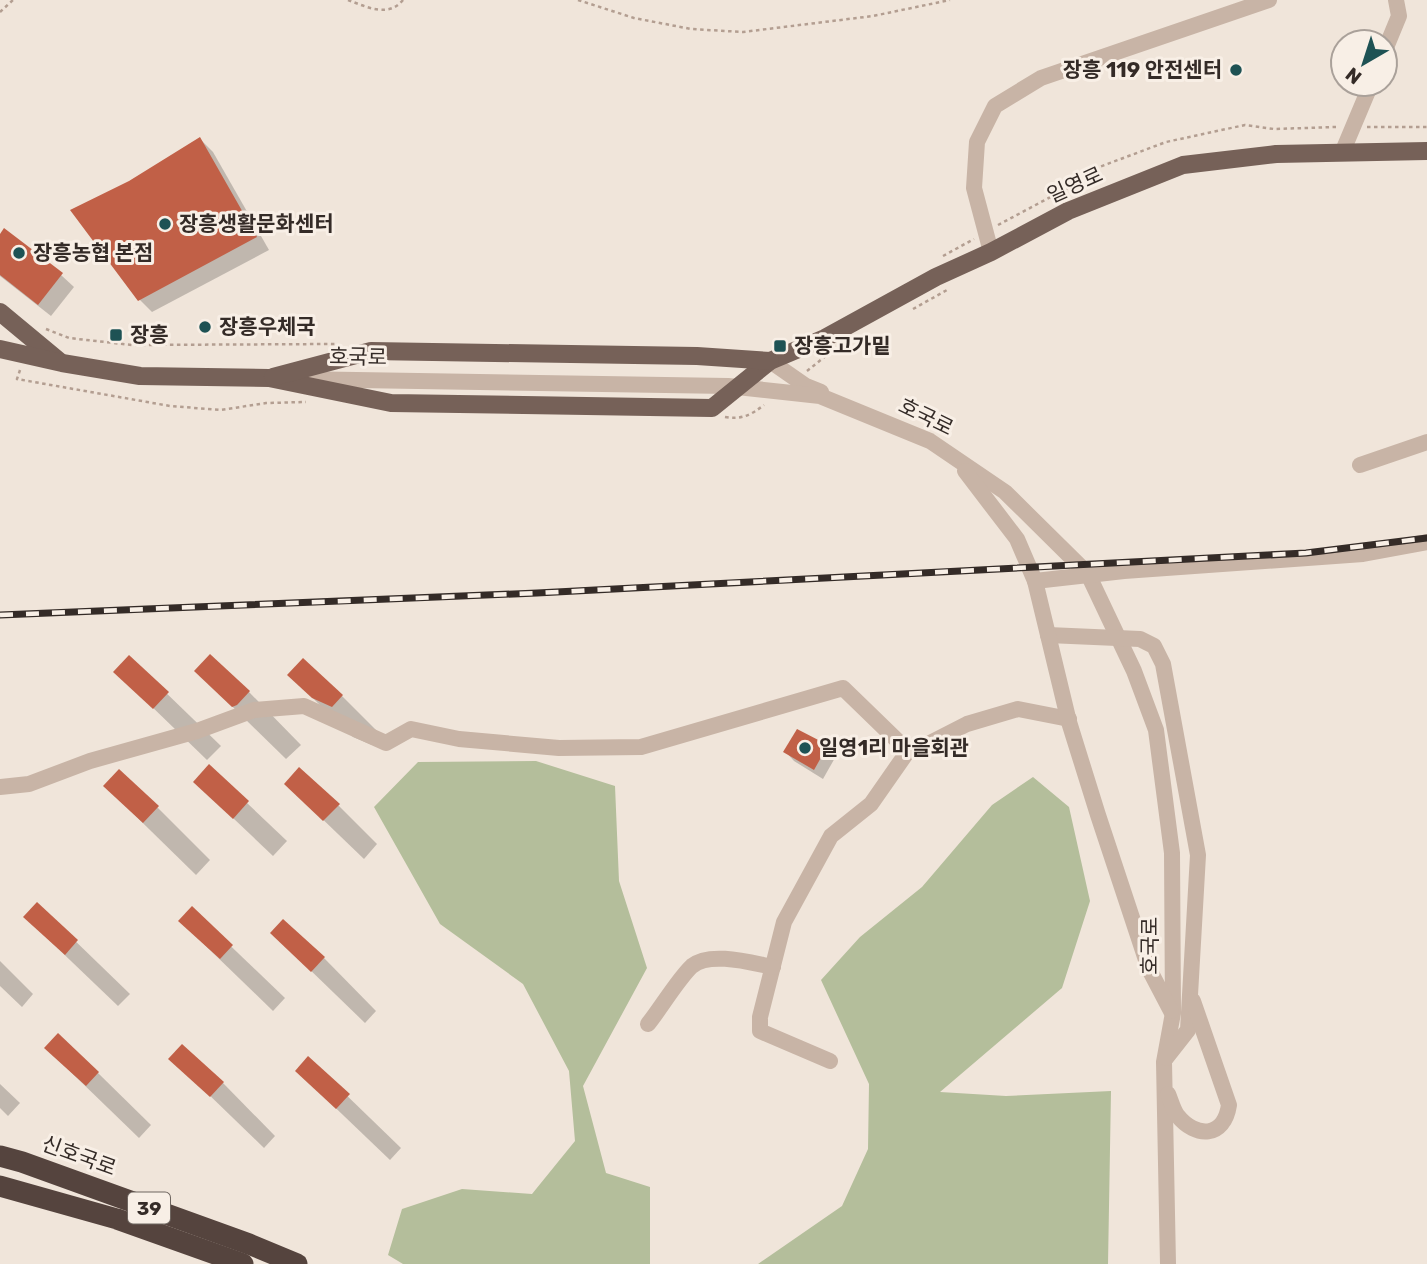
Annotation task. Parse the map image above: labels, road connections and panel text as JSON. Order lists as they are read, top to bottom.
{
  "streets": {
    "highway": ["신호국로", "39"],
    "main road": ["일영로", "호국로"]
  },
  "places": {
    "other": [
      "장흥 119 안전센터",
      "장흥생활문화센터",
      "장흥농협 본점",
      "장흥우체국",
      "일영1리 마을회관"
    ],
    "transit": ["장흥", "장흥고가밑"]
  },
  "north": "bottom left"
}
